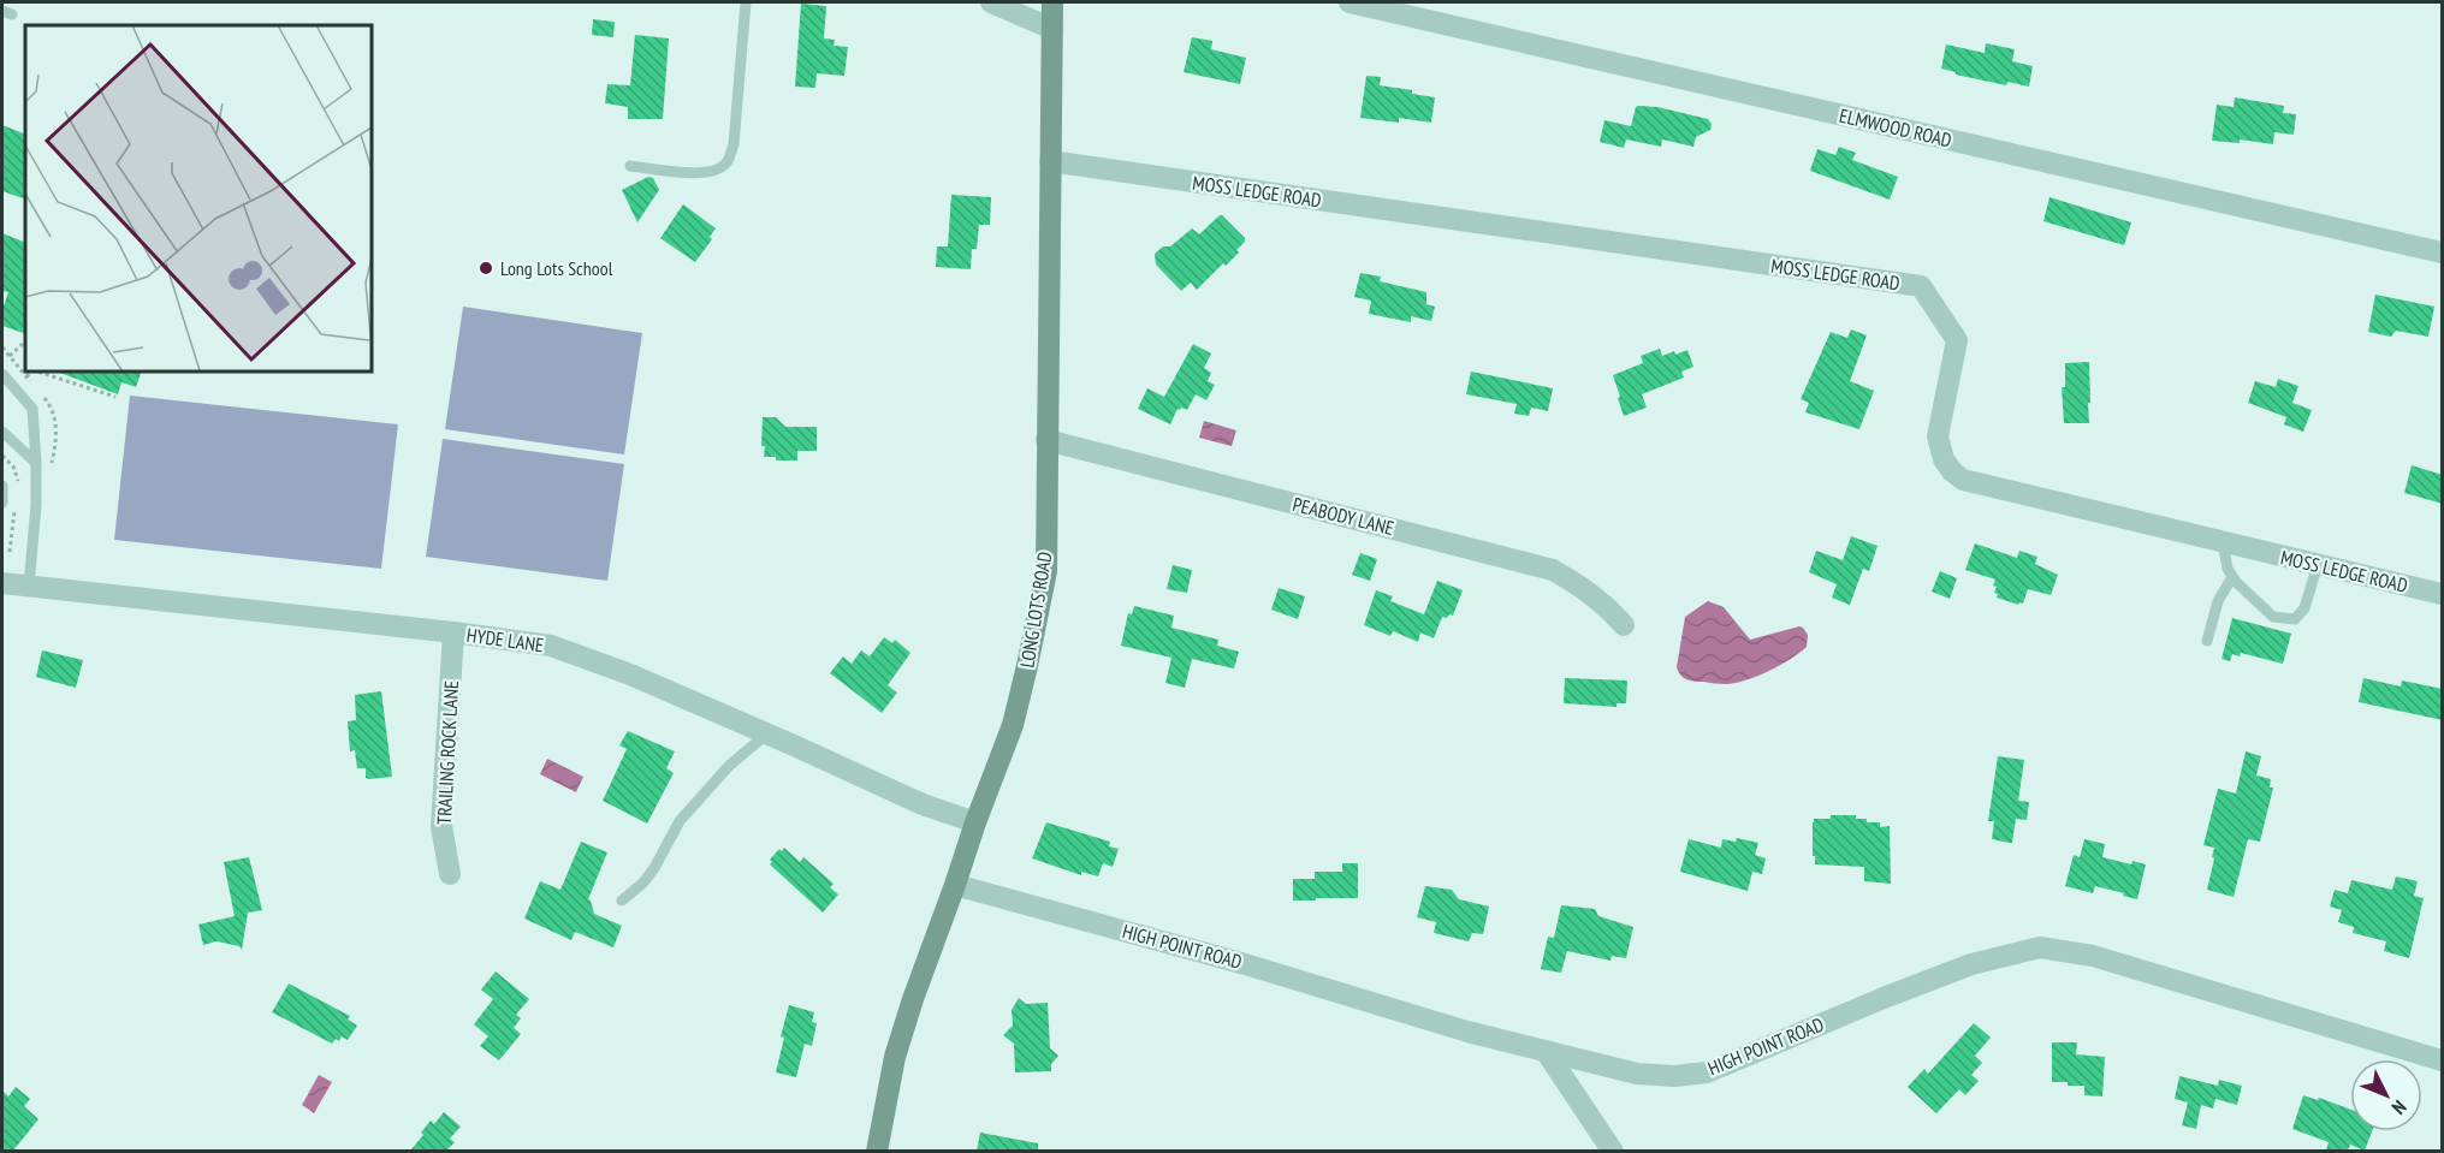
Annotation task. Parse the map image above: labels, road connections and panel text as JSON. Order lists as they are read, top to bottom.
{
  "streets": {
    "main road": ["LONG LOTS ROAD"],
    "street": [
      "ELMWOOD ROAD",
      "MOSS LEDGE ROAD",
      "PEABODY LANE",
      "HYDE LANE",
      "TRAILING ROCK LANE",
      "HIGH POINT ROAD"
    ]
  },
  "crossings": [
    ["MOSS LEDGE ROAD", "LONG LOTS ROAD"],
    ["PEABODY LANE", "LONG LOTS ROAD"],
    ["LONG LOTS ROAD", "HYDE LANE"],
    ["LONG LOTS ROAD", "HIGH POINT ROAD"],
    ["HYDE LANE", "TRAILING ROCK LANE"]
  ],
  "places": ["Long Lots School"],
  "north": "bottom right"
}
